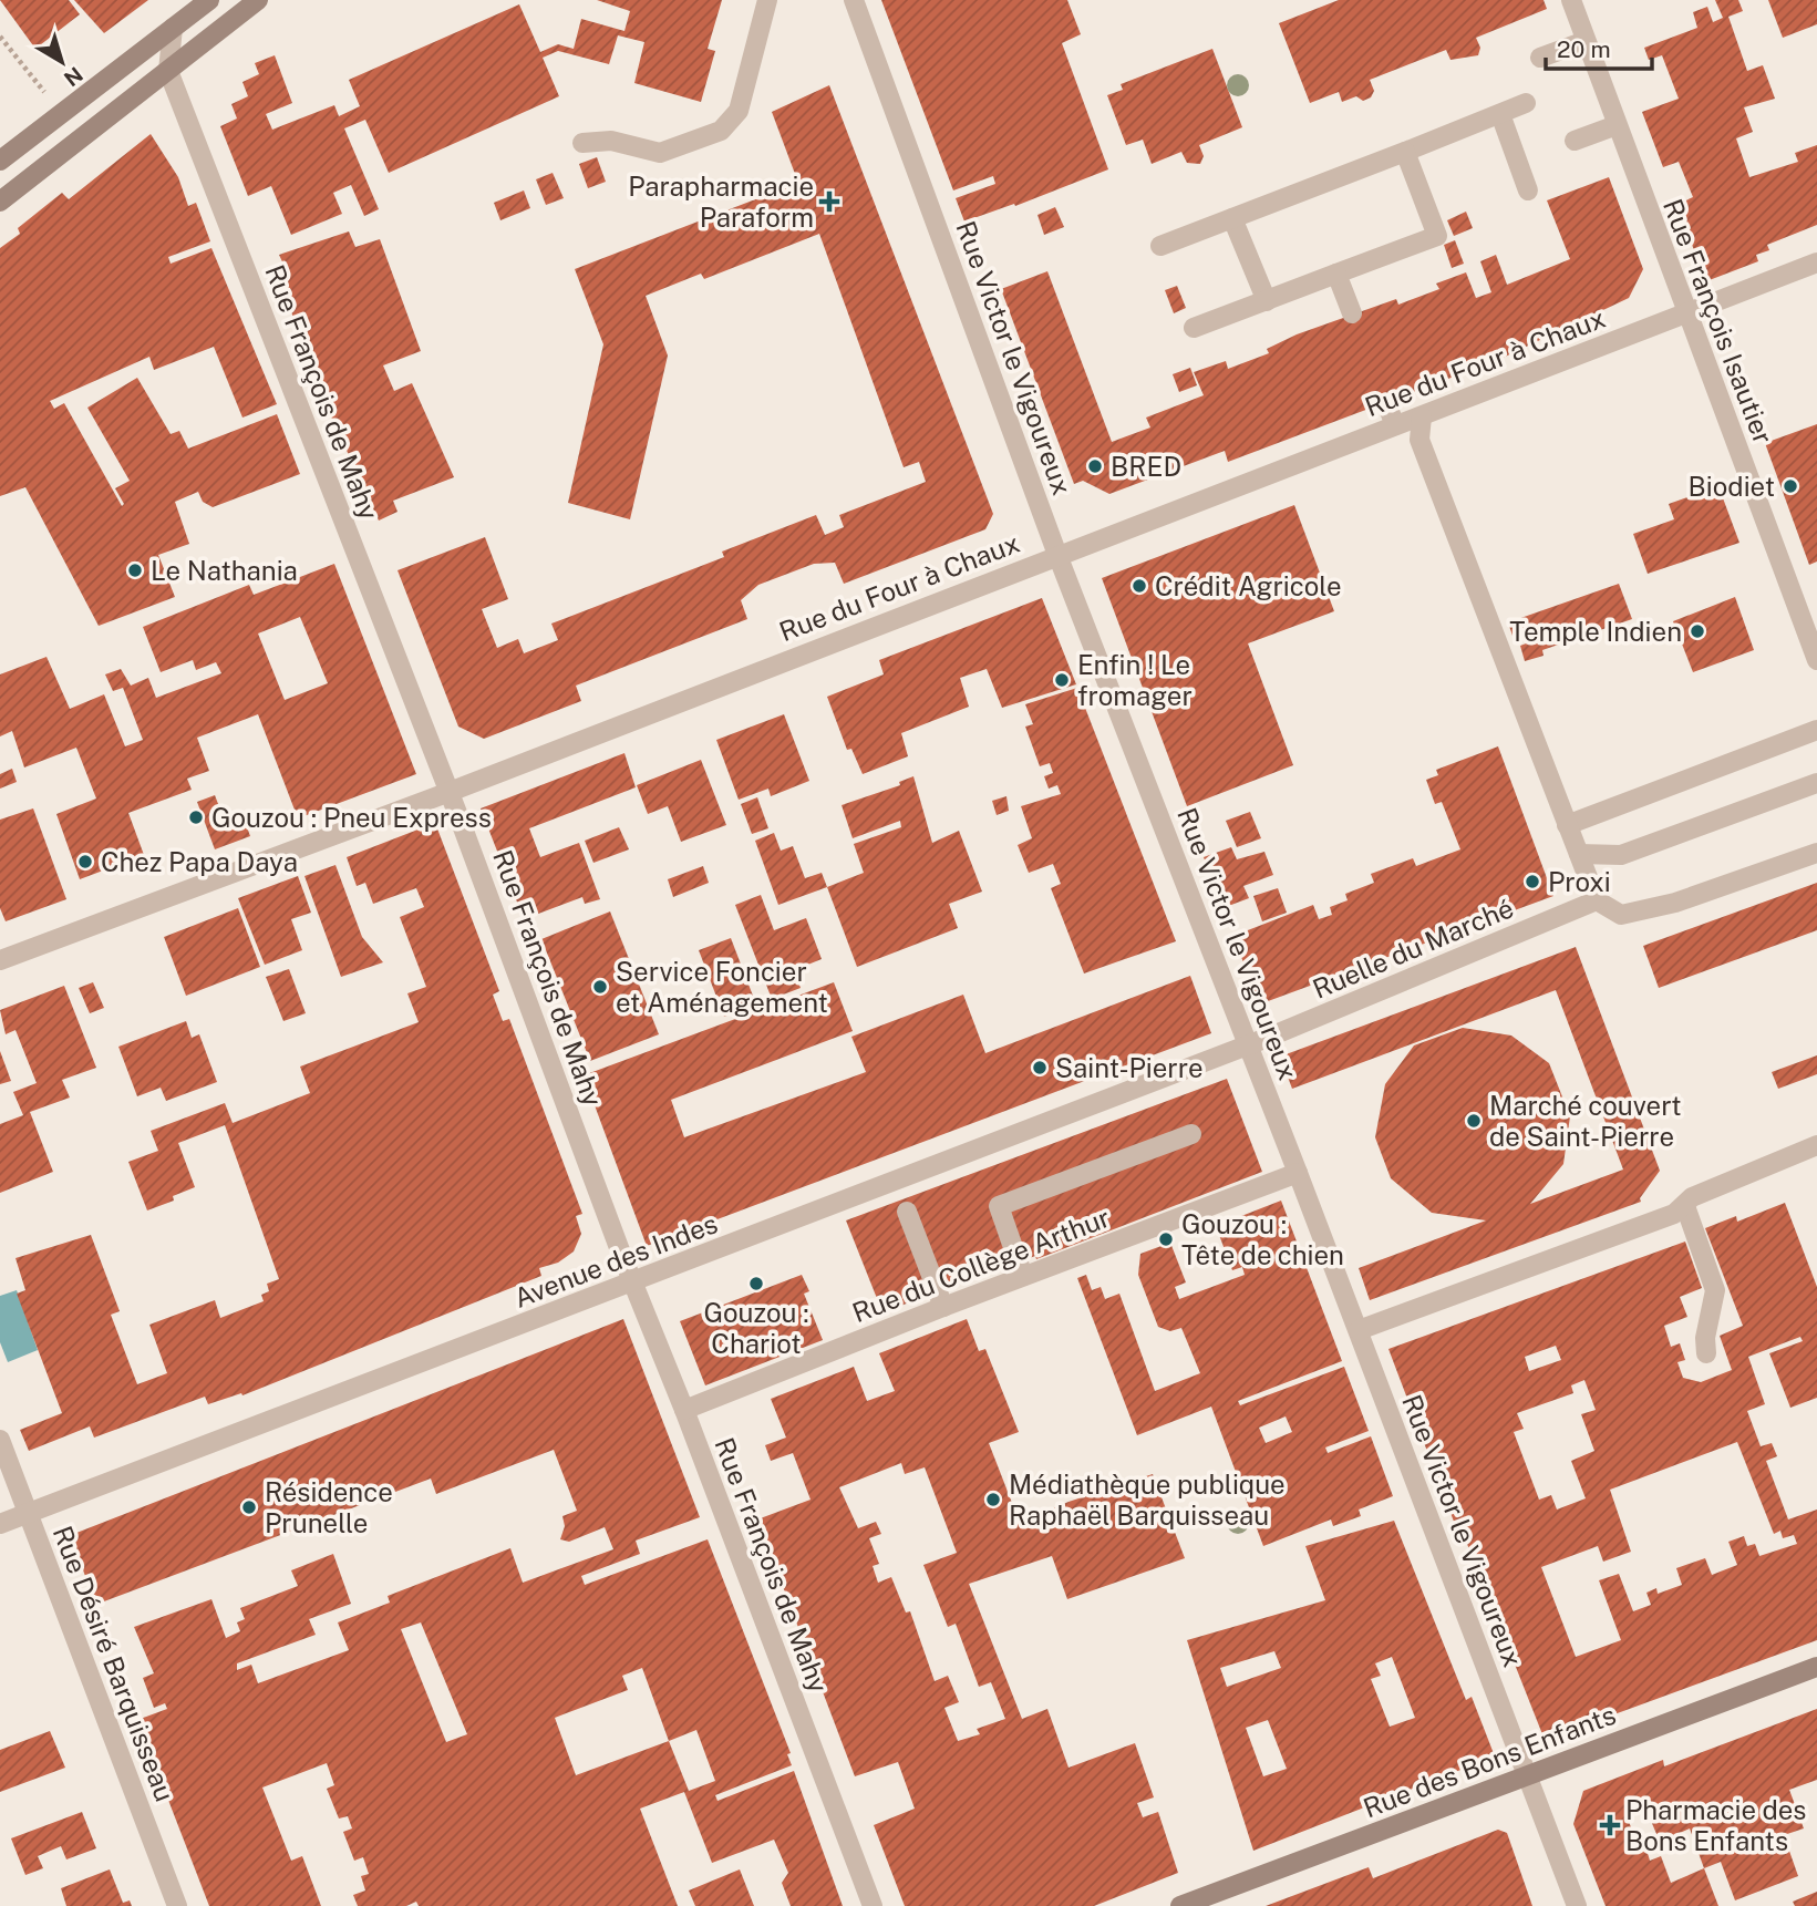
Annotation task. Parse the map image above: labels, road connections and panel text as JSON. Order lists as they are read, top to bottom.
{
  "streets": {
    "street": [
      "Rue François Isautier",
      "Rue Victor le Vigoureux",
      "Rue du Four à Chaux",
      "Rue François de Mahy",
      "Ruelle du Marché",
      "Avenue des Indes",
      "Rue du Collège Arthur",
      "Rue Désiré Barquisseau",
      "Rue des Bons Enfants"
    ]
  },
  "crossings": [
    ["Rue François Isautier", "Rue du Four à Chaux"],
    ["Rue Victor le Vigoureux", "Rue du Four à Chaux"],
    ["Rue Victor le Vigoureux", "Ruelle du Marché"],
    ["Rue Victor le Vigoureux", "Avenue des Indes"],
    ["Rue Victor le Vigoureux", "Rue du Collège Arthur"],
    ["Rue Victor le Vigoureux", "Rue des Bons Enfants"],
    ["Rue du Four à Chaux", "Rue François de Mahy"],
    ["Rue François de Mahy", "Avenue des Indes"],
    ["Rue François de Mahy", "Rue du Collège Arthur"],
    ["Ruelle du Marché", "Avenue des Indes"],
    ["Avenue des Indes", "Rue Désiré Barquisseau"]
  ],
  "places": {
    "health": ["Parapharmacie Paraform", "Pharmacie des Bons Enfants"],
    "other": [
      "BRED",
      "Biodiet",
      "Le Nathania",
      "Crédit Agricole",
      "Temple Indien",
      "Enfin ! Le fromager",
      "Gouzou : Pneu Express",
      "Chez Papa Daya",
      "Proxi",
      "Service Foncier et Aménagement",
      "Saint-Pierre",
      "Marché couvert de Saint-Pierre",
      "Gouzou : Tête de chien",
      "Gouzou : Chariot",
      "Médiathèque publique Raphaël Barquisseau",
      "Résidence Prunelle"
    ]
  },
  "scale_bar": "20 m",
  "north": "bottom right"
}
